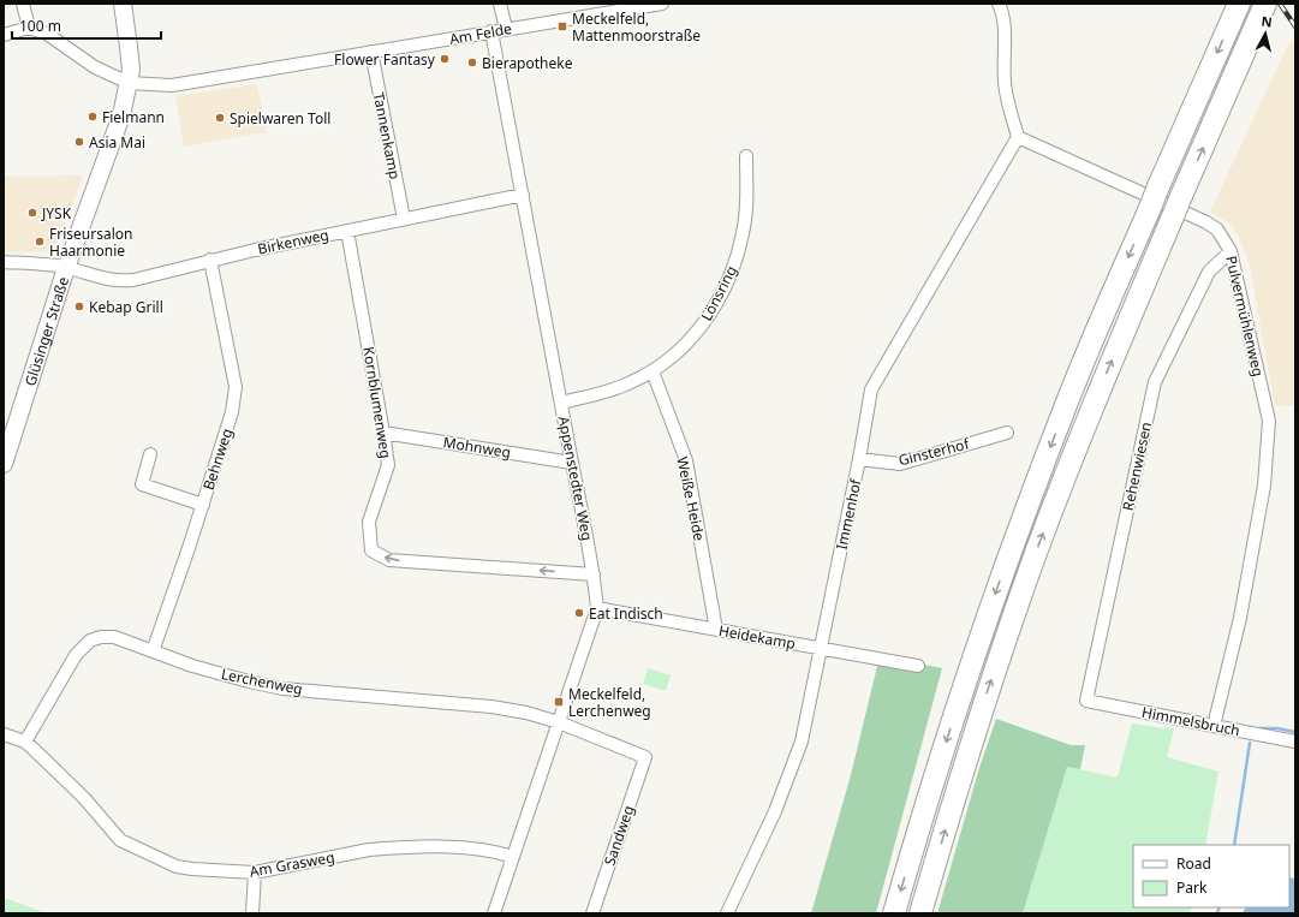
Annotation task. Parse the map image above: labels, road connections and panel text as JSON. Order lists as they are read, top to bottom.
{
  "streets": {
    "main road": ["Glüsinger Straße"],
    "street": [
      "Am Felde",
      "Tannenkamp",
      "Birkenweg",
      "Lönsring",
      "Pulvermühlenweg",
      "Kornblumenweg",
      "Mohnweg",
      "Ginsterhof",
      "Behnweg",
      "Rehenwiesen",
      "Appenstedter Weg",
      "Weiße Heide",
      "Immenhof",
      "Heidekamp",
      "Lerchenweg",
      "Himmelsbruch",
      "Sandweg",
      "Am Grasweg"
    ]
  },
  "crossings": [
    ["Am Felde", "Tannenkamp"],
    ["Am Felde", "Glüsinger Straße"],
    ["Am Felde", "Appenstedter Weg"],
    ["Tannenkamp", "Birkenweg"],
    ["Birkenweg", "Glüsinger Straße"],
    ["Birkenweg", "Kornblumenweg"],
    ["Birkenweg", "Behnweg"],
    ["Birkenweg", "Appenstedter Weg"],
    ["Lönsring", "Appenstedter Weg"],
    ["Lönsring", "Weiße Heide"],
    ["Pulvermühlenweg", "Rehenwiesen"],
    ["Pulvermühlenweg", "Immenhof"],
    ["Pulvermühlenweg", "Himmelsbruch"],
    ["Kornblumenweg", "Mohnweg"],
    ["Kornblumenweg", "Appenstedter Weg"],
    ["Mohnweg", "Appenstedter Weg"],
    ["Ginsterhof", "Immenhof"],
    ["Behnweg", "Lerchenweg"],
    ["Rehenwiesen", "Himmelsbruch"],
    ["Appenstedter Weg", "Heidekamp"],
    ["Appenstedter Weg", "Lerchenweg"],
    ["Appenstedter Weg", "Am Grasweg"],
    ["Weiße Heide", "Heidekamp"],
    ["Immenhof", "Heidekamp"],
    ["Lerchenweg", "Sandweg"],
    ["Lerchenweg", "Am Grasweg"]
  ],
  "places": {
    "transit": ["Meckelfeld, Mattenmoorstraße", "Meckelfeld, Lerchenweg"],
    "other": [
      "Flower Fantasy",
      "Bierapotheke",
      "Fielmann",
      "Spielwaren Toll",
      "Asia Mai",
      "JYSK",
      "Friseursalon Haarmonie",
      "Kebap Grill",
      "Eat Indisch"
    ]
  },
  "legend": ["Road", "Park"],
  "scale_bar": "100 m",
  "north": "top"
}
